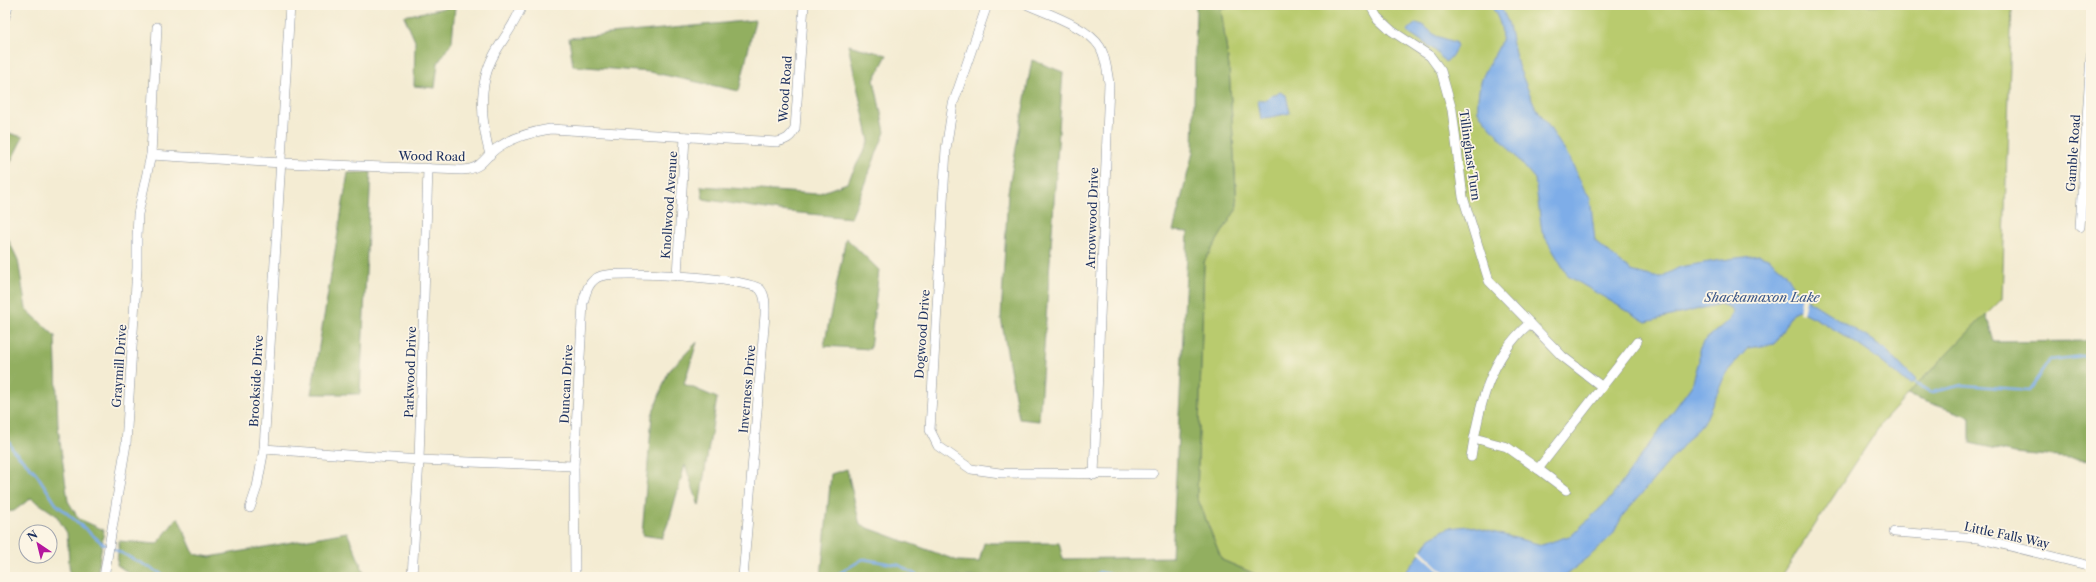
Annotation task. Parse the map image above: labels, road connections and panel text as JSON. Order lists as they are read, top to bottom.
{
  "streets": {
    "street": [
      "Wood Road",
      "Gamble Road",
      "Tillinghast Turn",
      "Knollwood Avenue",
      "Arrowwood Drive",
      "Dogwood Drive",
      "Graymill Drive",
      "Parkwood Drive",
      "Brookside Drive",
      "Duncan Drive",
      "Inverness Drive",
      "Little Falls Way"
    ]
  },
  "crossings": [
    ["Wood Road", "Knollwood Avenue"],
    ["Wood Road", "Graymill Drive"],
    ["Wood Road", "Parkwood Drive"],
    ["Wood Road", "Brookside Drive"],
    ["Knollwood Avenue", "Duncan Drive"],
    ["Knollwood Avenue", "Inverness Drive"],
    ["Arrowwood Drive", "Dogwood Drive"],
    ["Duncan Drive", "Inverness Drive"]
  ],
  "water": ["Shackamaxon Lake"],
  "north": "top left"
}
